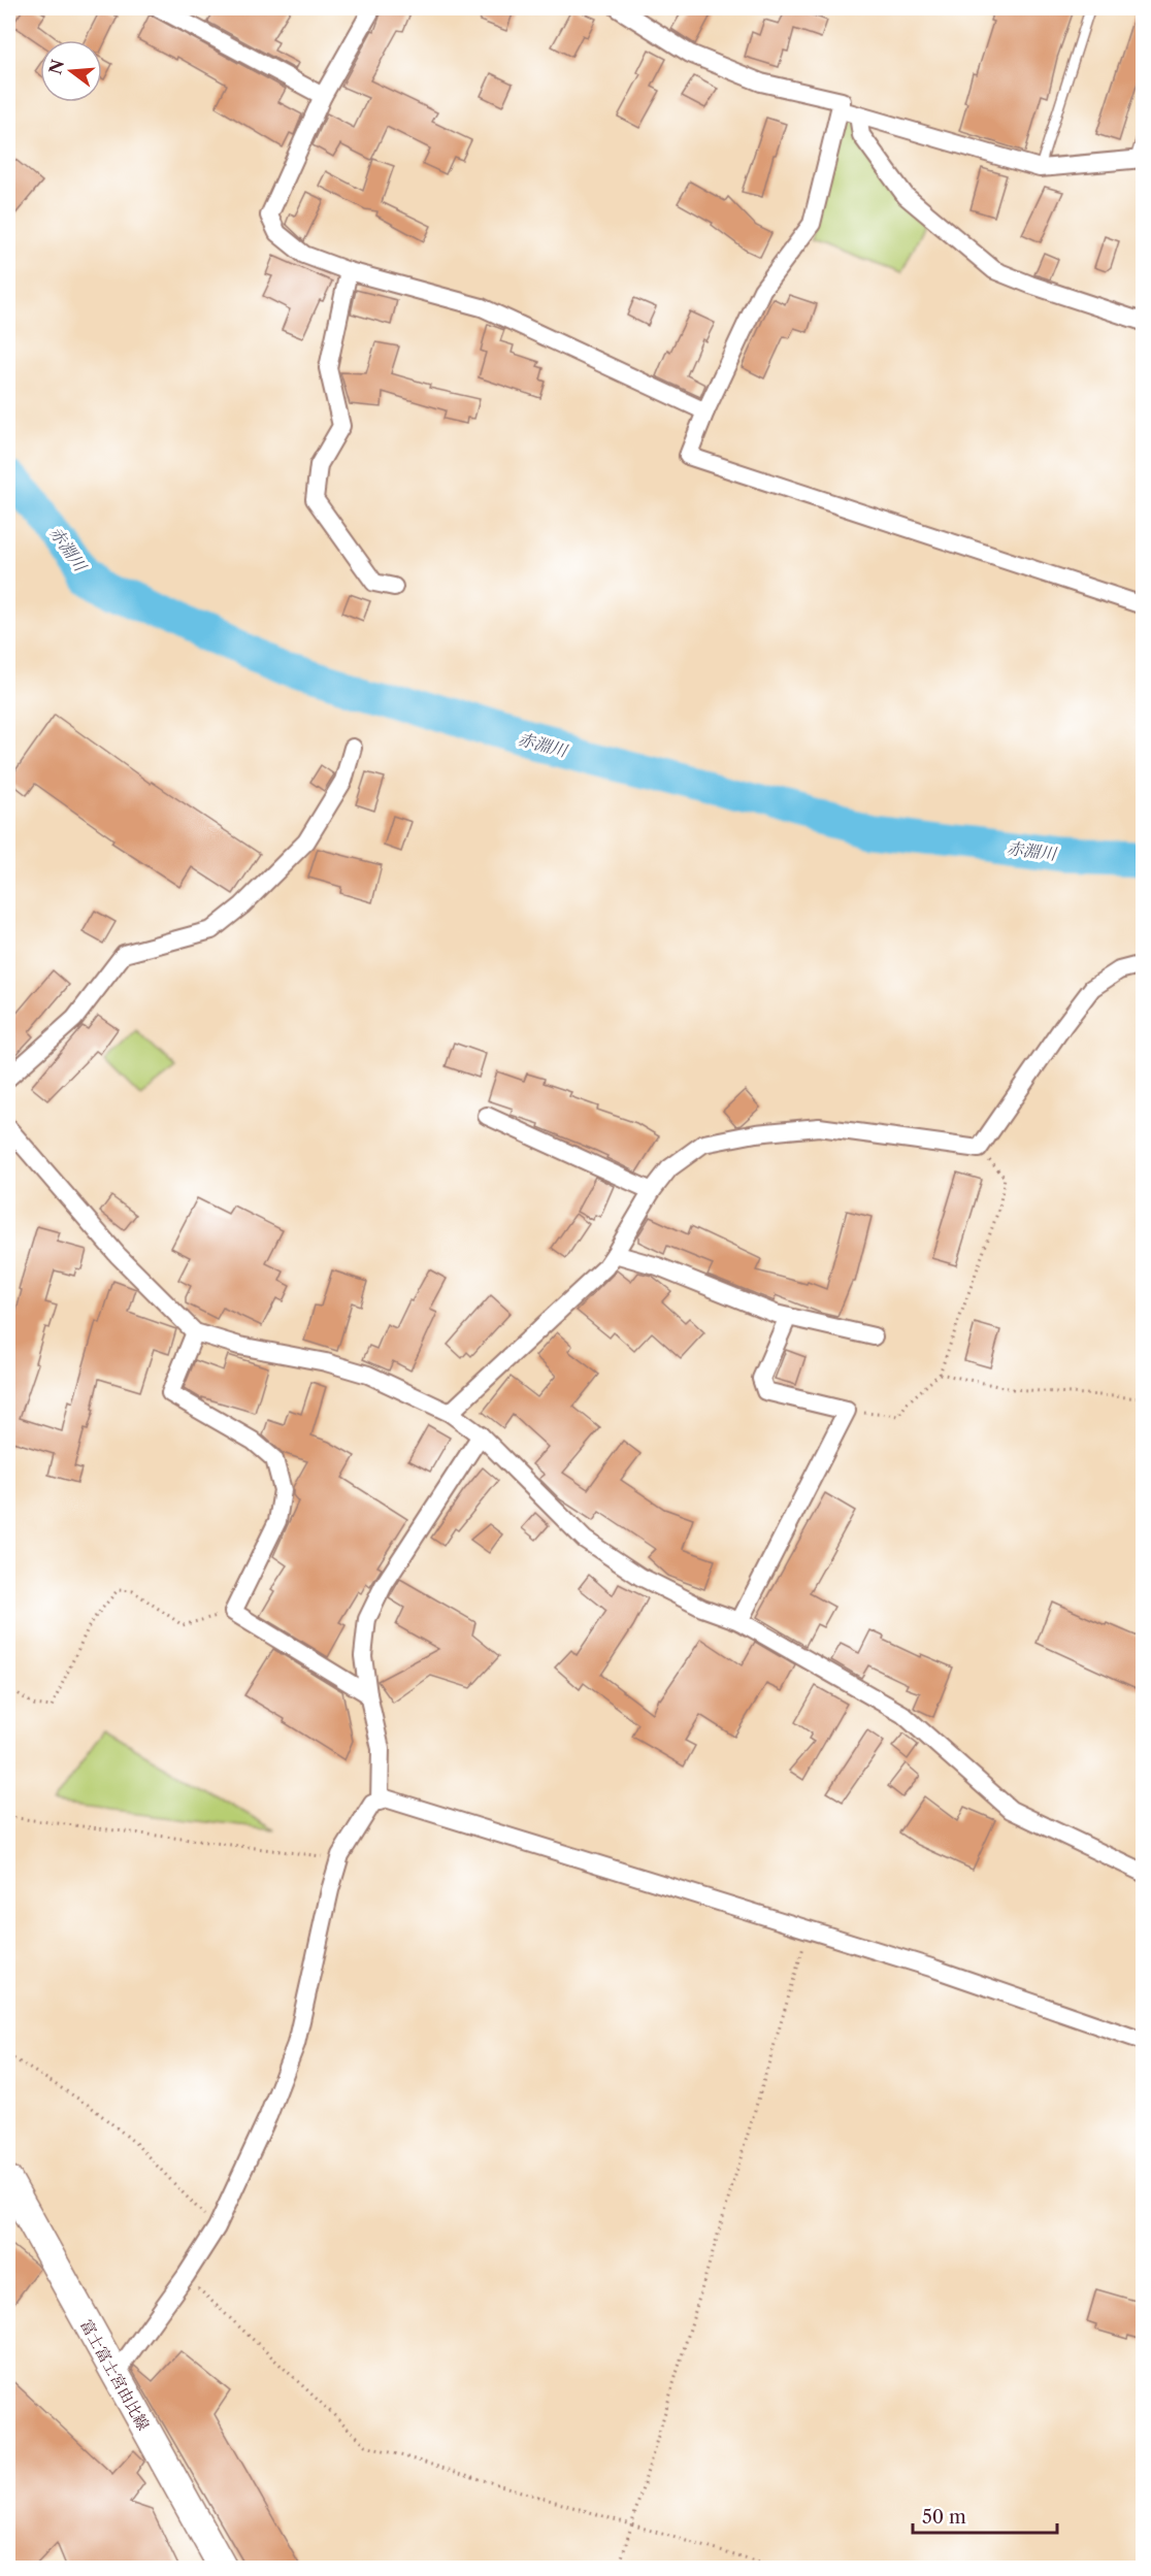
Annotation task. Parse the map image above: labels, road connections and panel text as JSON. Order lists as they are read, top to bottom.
{
  "streets": {
    "main road": ["富士富士宮由比線"]
  },
  "water": ["赤淵川"],
  "scale_bar": "50 m",
  "north": "left"
}
